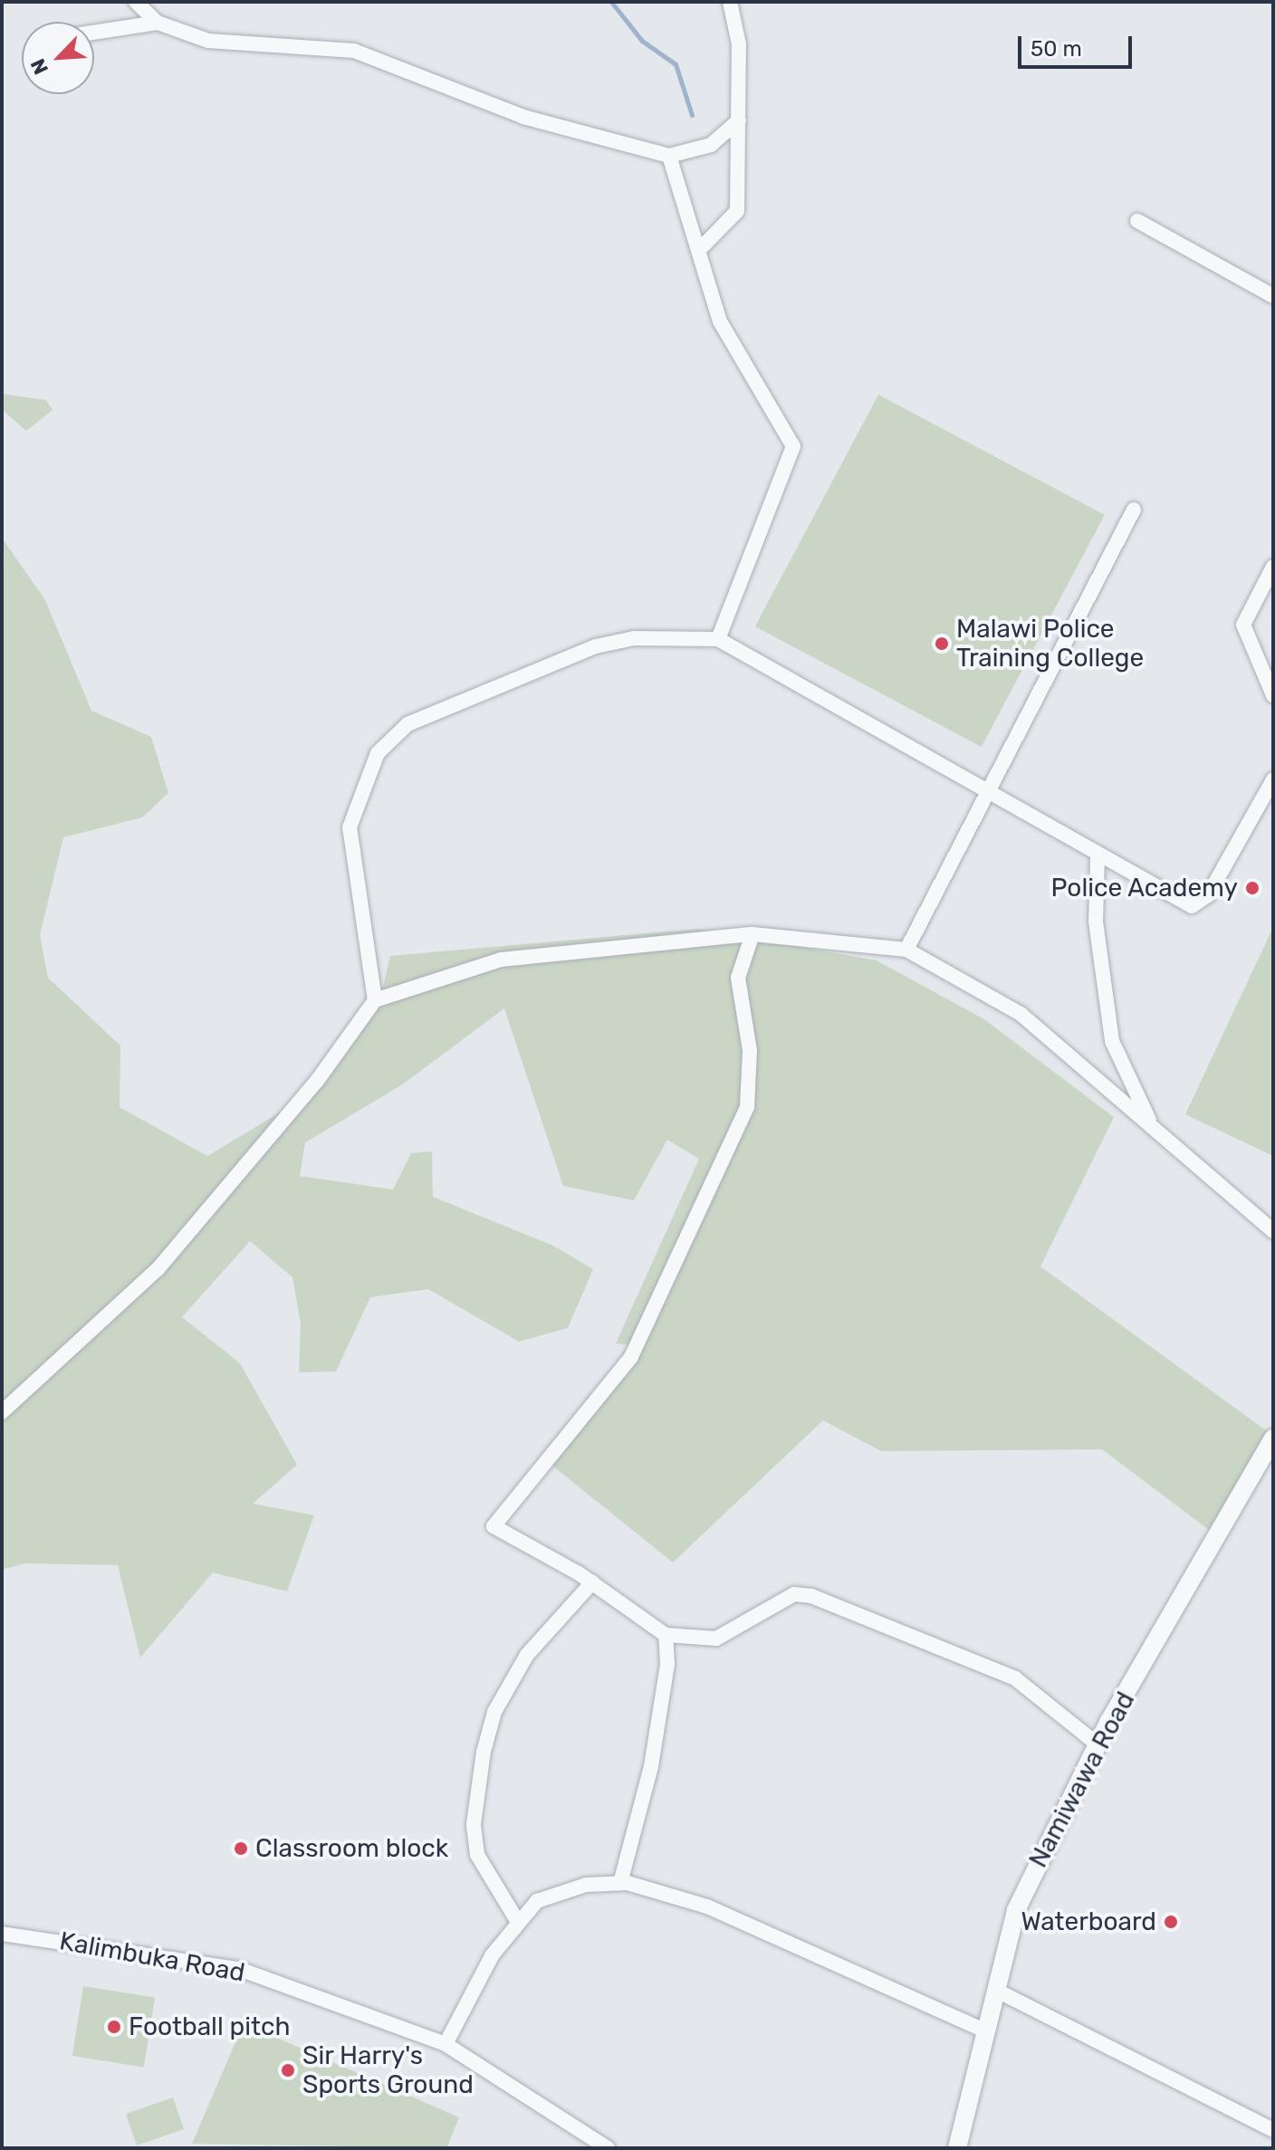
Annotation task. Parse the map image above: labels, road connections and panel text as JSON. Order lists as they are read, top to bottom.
{
  "streets": {
    "street": ["Namiwawa Road", "Kalimbuka Road"]
  },
  "places": [
    "Malawi Police Training College",
    "Police Academy",
    "Classroom block",
    "Waterboard",
    "Football pitch",
    "Sir Harry's Sports Ground"
  ],
  "scale_bar": "50 m",
  "north": "bottom left"
}
